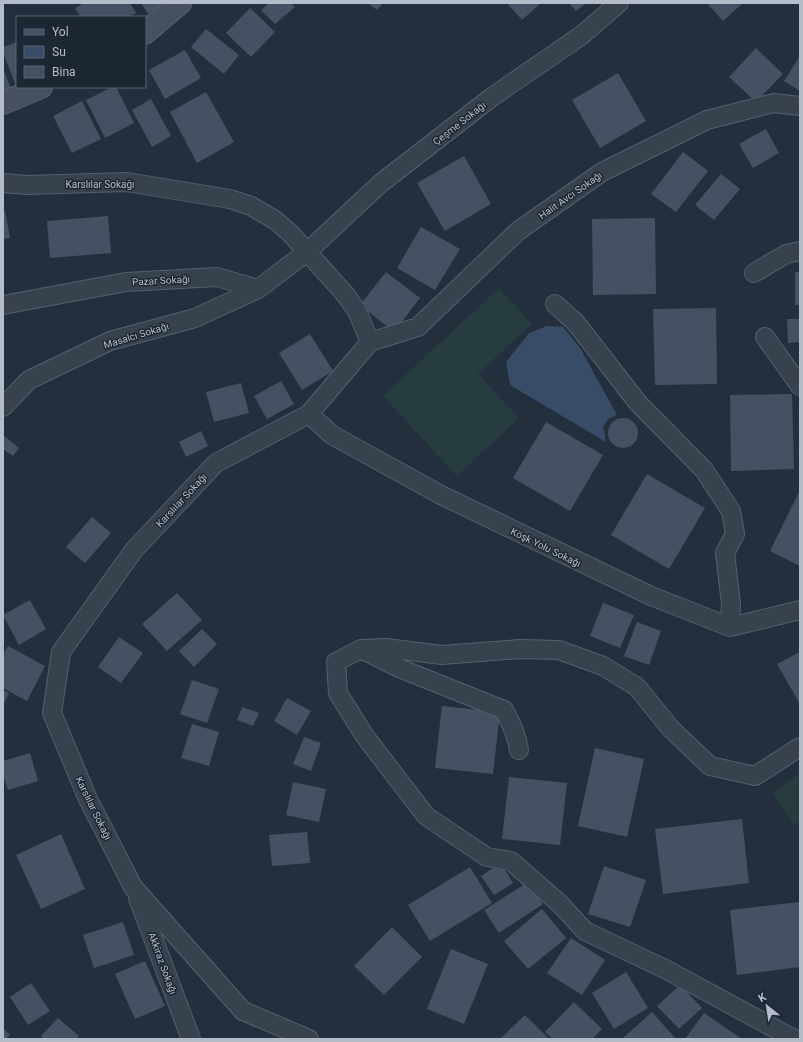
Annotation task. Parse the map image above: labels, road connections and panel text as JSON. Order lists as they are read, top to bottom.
{
  "streets": {
    "street": [
      "Çeşme Sokağı",
      "Karslılar Sokağı",
      "Halit Avcı Sokağı",
      "Pazar Sokağı",
      "Masalcı Sokağı",
      "Köşk Yolu Sokağı",
      "Akkiraz Sokağı"
    ]
  },
  "crossings": [
    ["Çeşme Sokağı", "Karslılar Sokağı"],
    ["Karslılar Sokağı", "Halit Avcı Sokağı"],
    ["Karslılar Sokağı", "Köşk Yolu Sokağı"],
    ["Karslılar Sokağı", "Akkiraz Sokağı"],
    ["Pazar Sokağı", "Masalcı Sokağı"]
  ],
  "legend": ["Yol", "Su", "Bina"],
  "north": "top left"
}
